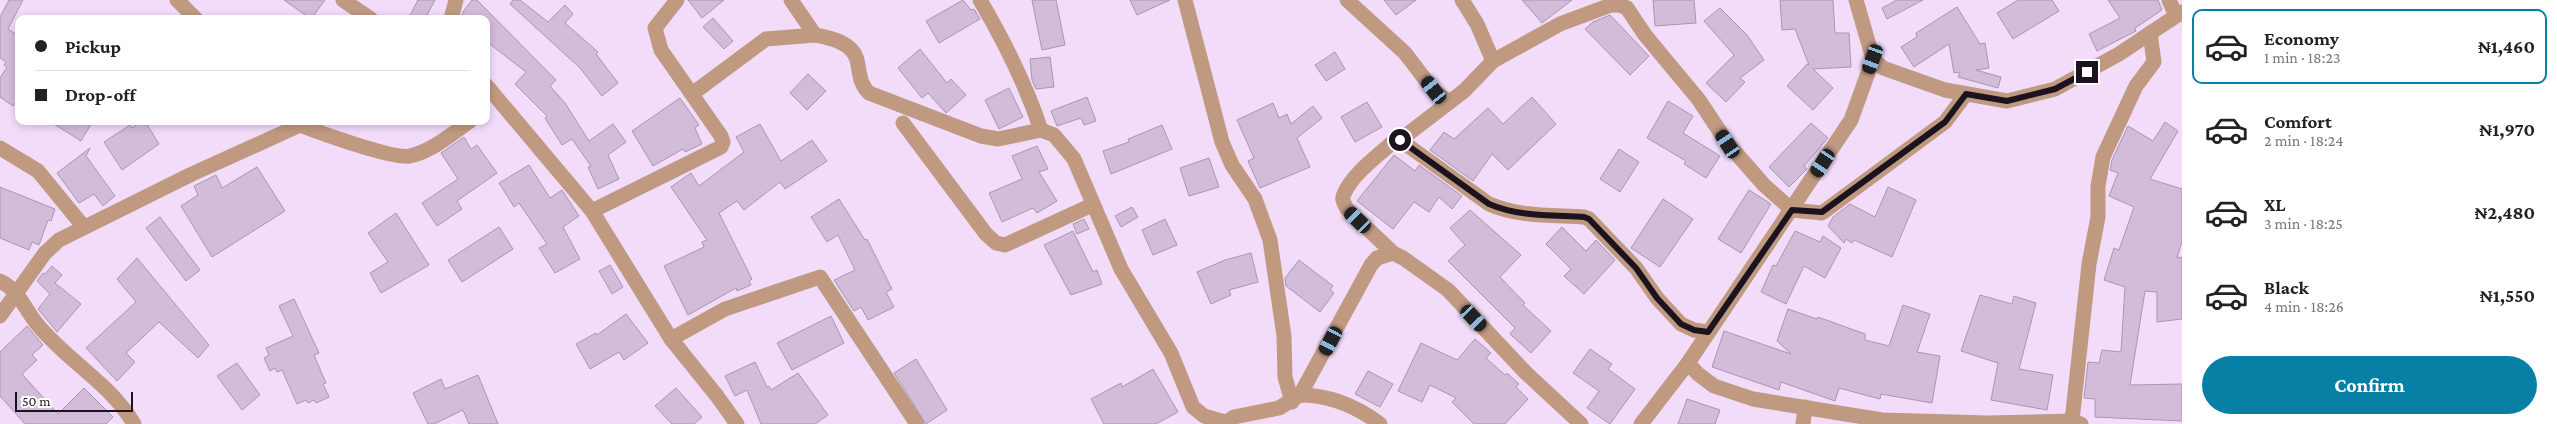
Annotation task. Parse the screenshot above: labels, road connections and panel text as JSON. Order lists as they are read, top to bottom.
{
  "scale_bar": "50 m",
  "page": {
    "list": [
      {
        "name": "Economy",
        "note": "1 min · 18:23",
        "value": "₦1,460"
      },
      {
        "name": "Comfort",
        "note": "2 min · 18:24",
        "value": "₦1,970"
      },
      {
        "name": "XL",
        "note": "3 min · 18:25",
        "value": "₦2,480"
      },
      {
        "name": "Black",
        "note": "4 min · 18:26",
        "value": "₦1,550"
      }
    ],
    "banner": ["Pickup", "Drop-off"],
    "buttons": "Confirm",
    "scale": "50 m"
  }
}
